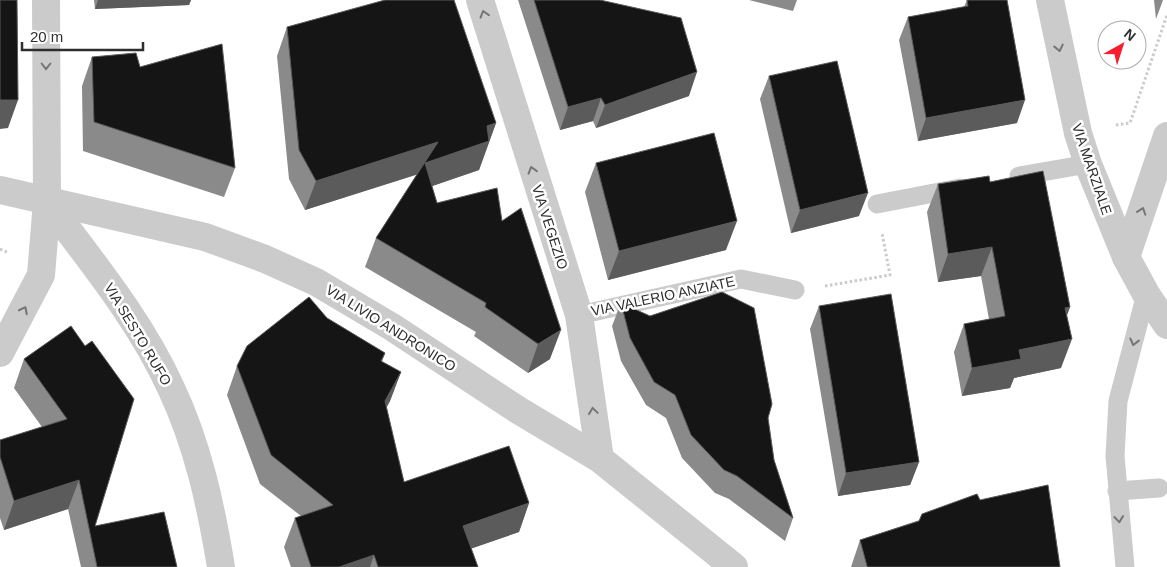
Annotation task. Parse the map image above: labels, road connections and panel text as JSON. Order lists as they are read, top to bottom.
{
  "streets": {
    "street": [
      "VIA MARZIALE",
      "VIA VEGEZIO",
      "VIA LIVIO ANDRONICO",
      "VIA SESTO RUFO"
    ],
    "lane": ["VIA VALERIO ANZIATE"]
  },
  "crossings": [
    ["VIA VEGEZIO", "VIA VALERIO ANZIATE"],
    ["VIA VEGEZIO", "VIA LIVIO ANDRONICO"],
    ["VIA LIVIO ANDRONICO", "VIA SESTO RUFO"]
  ],
  "one_way": ["VIA MARZIALE", "VIA VEGEZIO"],
  "scale_bar": "20 m",
  "north": "top right"
}
